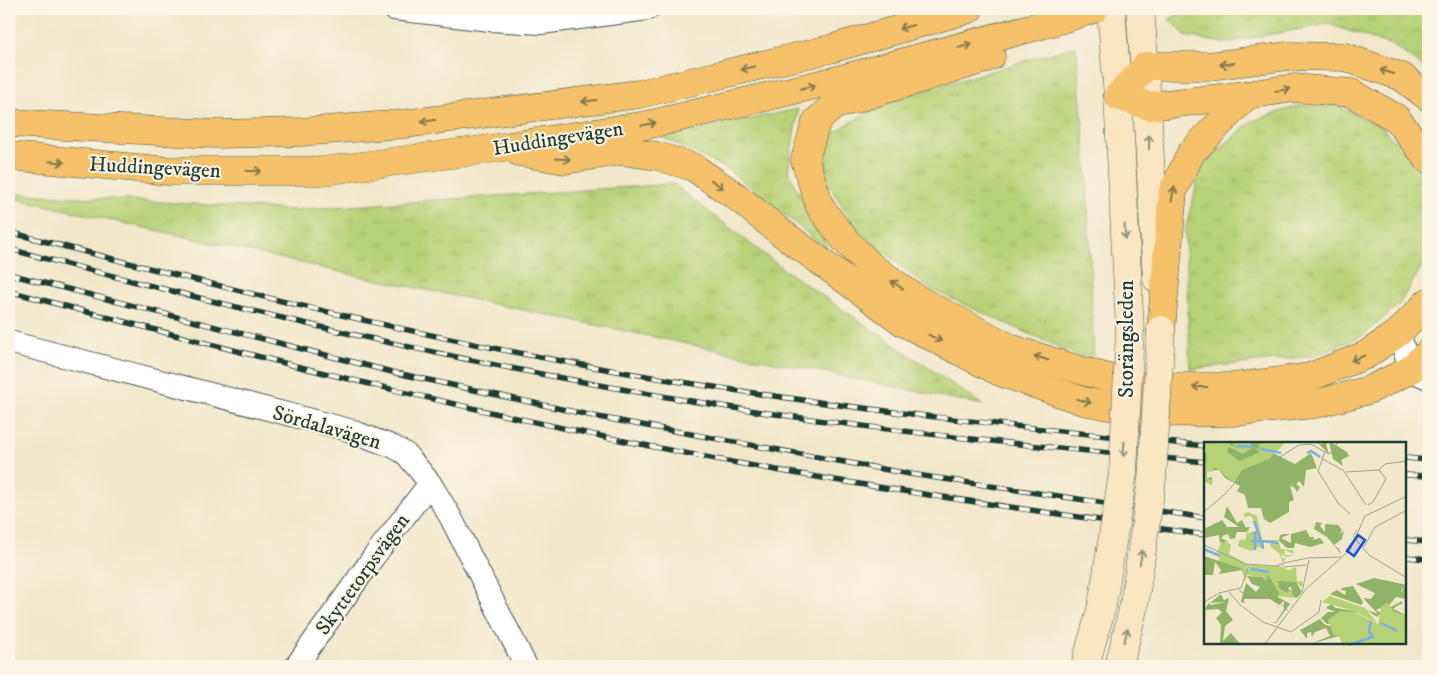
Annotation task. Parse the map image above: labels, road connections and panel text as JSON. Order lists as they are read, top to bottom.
{
  "streets": {
    "main road": ["Huddingevägen", "Storängsleden"],
    "street": ["Sördalavägen", "Skyttetorpsvägen"]
  },
  "crossings": [
    ["Sördalavägen", "Skyttetorpsvägen"]
  ]
}
